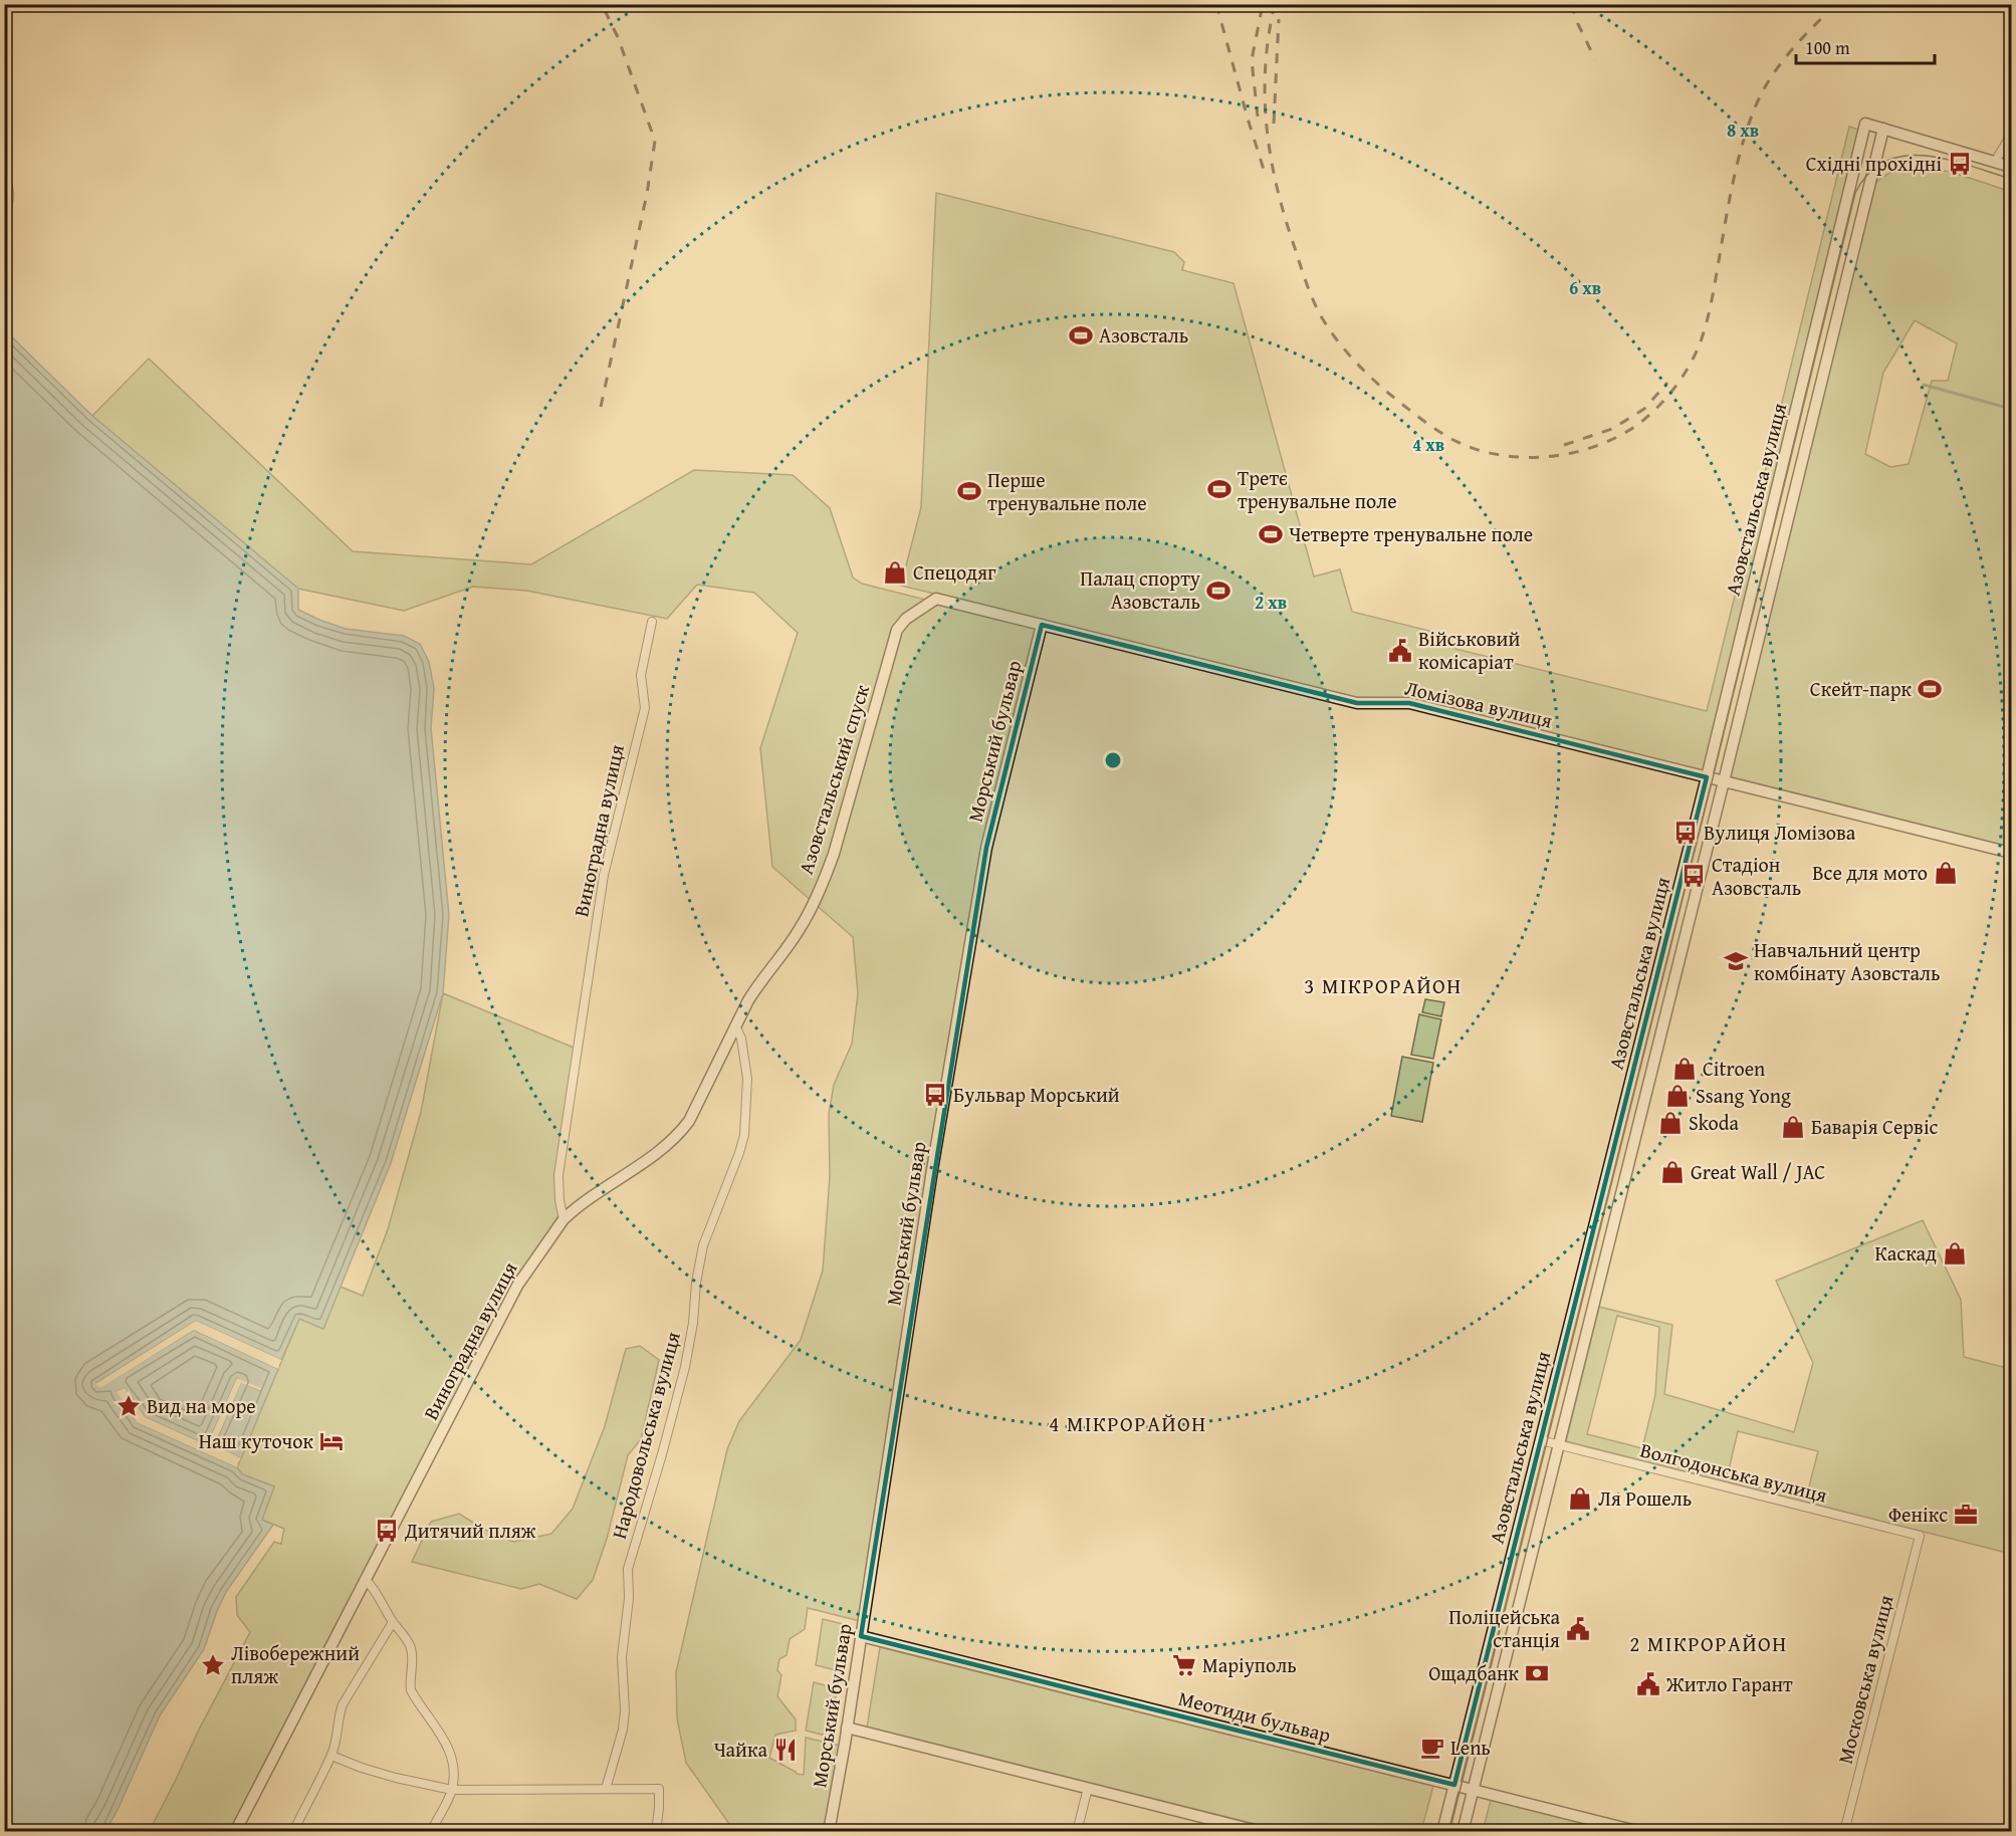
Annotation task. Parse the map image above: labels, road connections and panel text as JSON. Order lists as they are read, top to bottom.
{
  "streets": {
    "street": [
      "Азовстальська вулиця",
      "Ломізова вулиця",
      "Морський бульвар",
      "Азовстальський спуск",
      "Виноградна вулиця",
      "Народовольська вулиця",
      "Волгодонська вулиця",
      "Московська вулиця",
      "Меотиди бульвар"
    ]
  },
  "crossings": [
    ["Азовстальська вулиця", "Ломізова вулиця"],
    ["Азовстальська вулиця", "Волгодонська вулиця"],
    ["Азовстальська вулиця", "Меотиди бульвар"],
    ["Ломізова вулиця", "Морський бульвар"],
    ["Ломізова вулиця", "Азовстальський спуск"],
    ["Морський бульвар", "Меотиди бульвар"],
    ["Азовстальський спуск", "Виноградна вулиця"],
    ["Азовстальський спуск", "Народовольська вулиця"],
    ["Волгодонська вулиця", "Московська вулиця"]
  ],
  "districts": ["3 МІКРОРАЙОН", "4 МІКРОРАЙОН", "2 МІКРОРАЙОН"],
  "places": {
    "bus stop": [
      "Східні прохідні",
      "Вулиця Ломізова",
      "Стадіон Азовсталь",
      "Бульвар Морський",
      "Дитячий пляж"
    ],
    "sports": [
      "Азовсталь",
      "Третє тренувальне поле",
      "Перше тренувальне поле",
      "Четверте тренувальне поле",
      "Палац спорту Азовсталь",
      "Скейт-парк"
    ],
    "shop": [
      "Спецодяг",
      "Все для мото",
      "Citroen",
      "Ssang Yong",
      "Skoda",
      "Баварія Сервіс",
      "Great Wall / JAC",
      "Каскад",
      "Ля Рошель"
    ],
    "public building": ["Військовий комісаріат", "Поліцейська станція", "Житло Гарант"],
    "school or university": ["Навчальний центр комбінату Азовсталь"],
    "place": ["Вид на море", "Лівобережний пляж"],
    "hotel": ["Наш куточок"],
    "office": ["Фенікс"],
    "supermarket": ["Маріуполь"],
    "bank": ["Ощадбанк"],
    "cafe": ["Lenь"],
    "restaurant": ["Чайка"]
  },
  "scale_bar": "100 m",
  "rings": [
    "8 хв",
    "6 хв",
    "4 хв",
    "2 хв"
  ]
}
